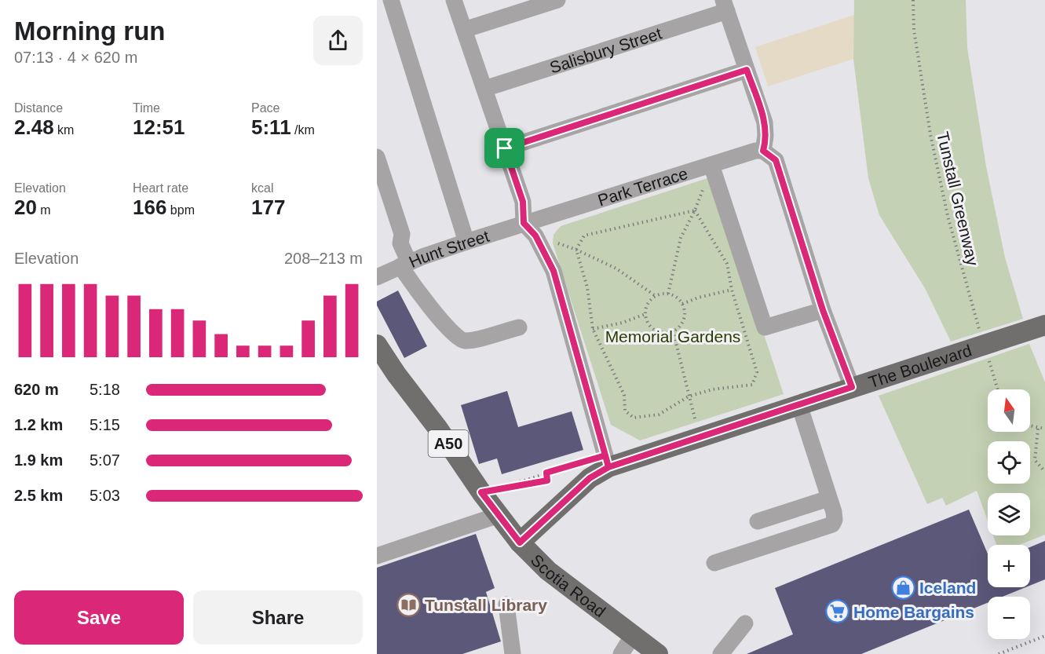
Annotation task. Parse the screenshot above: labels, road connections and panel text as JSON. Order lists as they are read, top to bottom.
{
  "streets": {
    "main road": ["The Boulevard", "A50", "Scotia Road"],
    "street": ["Salisbury Street", "Park Terrace", "Hunt Street"],
    "path": ["Tunstall Greenway"]
  },
  "crossings": [
    ["Park Terrace", "Hunt Street"],
    ["Tunstall Greenway", "The Boulevard"],
    ["The Boulevard", "Scotia Road"]
  ],
  "parks": ["Memorial Gardens"],
  "places": {
    "shop": ["Iceland"],
    "library": ["Tunstall Library"],
    "supermarket": ["Home Bargains"]
  },
  "north": "top",
  "page": {
    "heading": ["Morning run", "07:13 · 4 × 620 m"],
    "stats": [
      ["Distance", "2.48 km"],
      ["Time", "12:51"],
      ["Pace", "5:11 /km"],
      ["Elevation", "20 m"],
      ["Heart rate", "166 bpm"],
      ["kcal", "177"]
    ],
    "chart": ["Elevation", "208–213 m"],
    "list": [
      {
        "name": "620 m",
        "note": "5:18"
      },
      {
        "name": "1.2 km",
        "note": "5:15"
      },
      {
        "name": "1.9 km",
        "note": "5:07"
      },
      {
        "name": "2.5 km",
        "note": "5:03"
      }
    ],
    "map_buttons": ["+", "−"],
    "buttons": ["Save", "Share"]
  }
}
